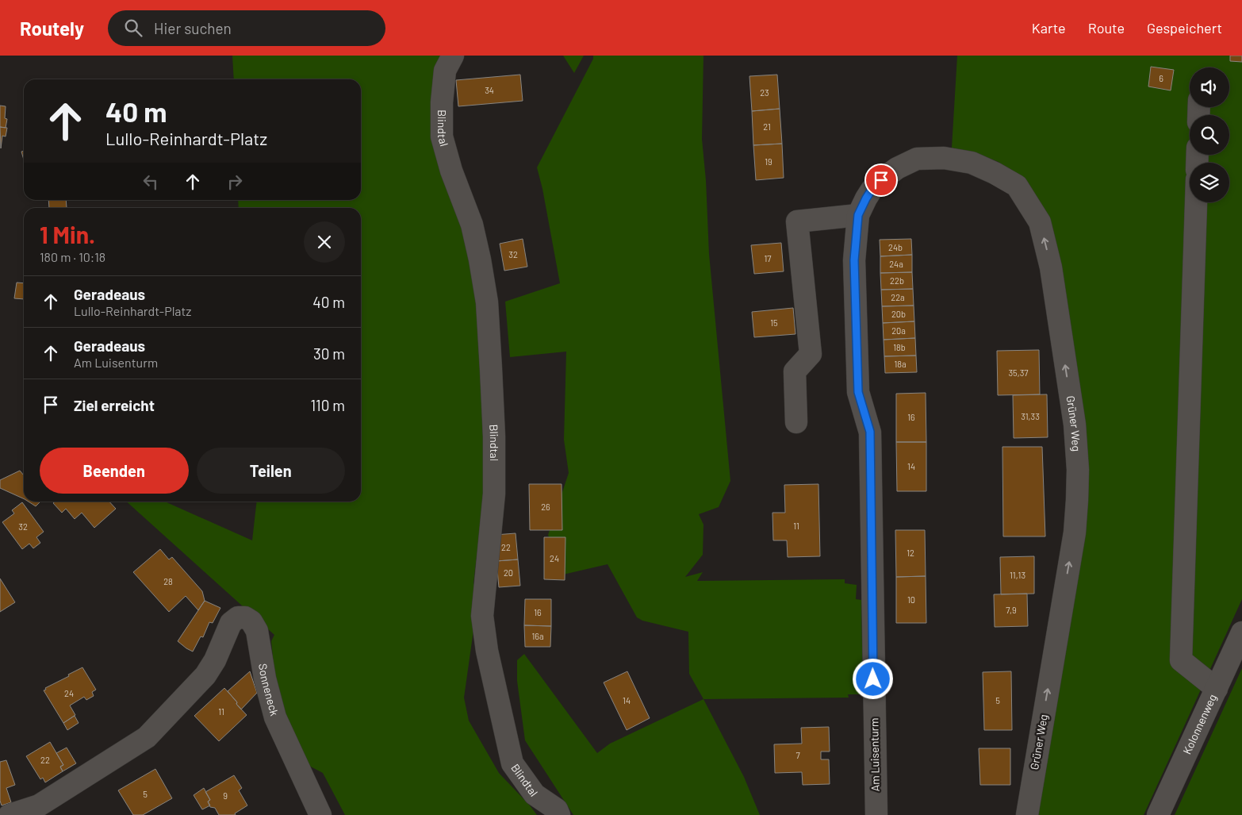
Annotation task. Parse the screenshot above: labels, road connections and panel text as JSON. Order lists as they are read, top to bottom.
{
  "streets": {
    "street": [
      "Blindtal",
      "Grüner Weg",
      "Sonneneck",
      "Kolonnenweg",
      "Am Luisenturm"
    ]
  },
  "crossings": [
    ["Grüner Weg", "Am Luisenturm"]
  ],
  "house_numbers": [
    "6",
    "34",
    "23",
    "21",
    "19",
    "24b",
    "32",
    "17",
    "24a",
    "22b",
    "22a",
    "20b",
    "15",
    "20a",
    "18b",
    "18a",
    "35,37",
    "31,33",
    "16",
    "14",
    "26",
    "11",
    "32",
    "22",
    "12",
    "24",
    "20",
    "11,13",
    "28",
    "10",
    "7,9",
    "16",
    "16a",
    "24",
    "14",
    "5",
    "11",
    "7",
    "22",
    "5",
    "9"
  ],
  "page": {
    "header": "Routely",
    "search": "Hier suchen",
    "nav": ["Karte", "Route", "Gespeichert"],
    "turn": ["40 m", "Lullo-Reinhardt-Platz"],
    "heading": ["1 Min.", "180 m · 10:18"],
    "list": [
      {
        "name": "Geradeaus",
        "note": "Lullo-Reinhardt-Platz",
        "value": "40 m"
      },
      {
        "name": "Geradeaus",
        "note": "Am Luisenturm",
        "value": "30 m"
      },
      {
        "name": "Ziel erreicht",
        "value": "110 m"
      }
    ],
    "buttons": ["Beenden", "Teilen"]
  }
}
